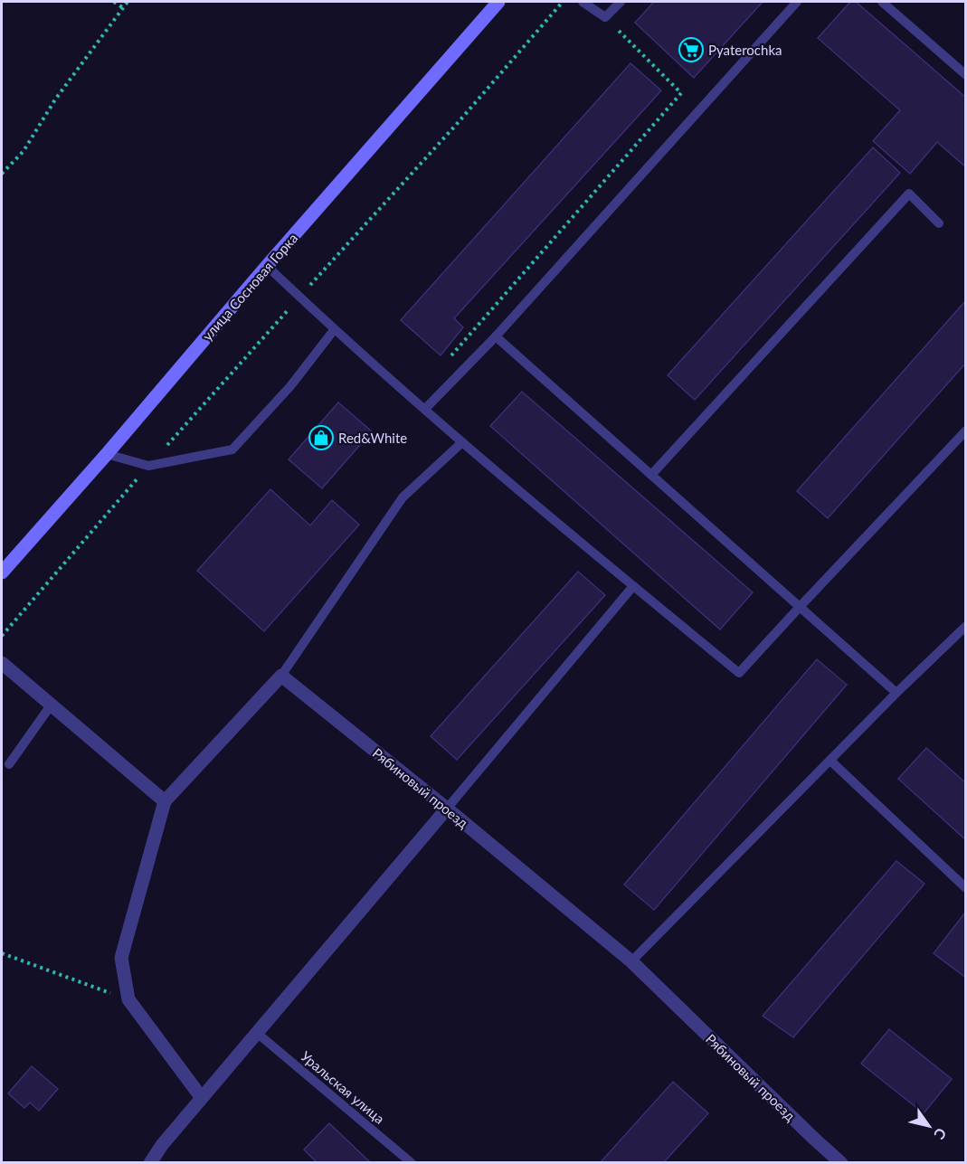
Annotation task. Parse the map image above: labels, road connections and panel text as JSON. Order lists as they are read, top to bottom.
{
  "streets": {
    "main road": ["улица Сосновая Горка"],
    "street": ["Рябиновый проезд"],
    "lane": ["Уральская улица"]
  },
  "places": {
    "supermarket": ["Pyaterochka"],
    "shop": ["Red&White"]
  },
  "north": "bottom right"
}
